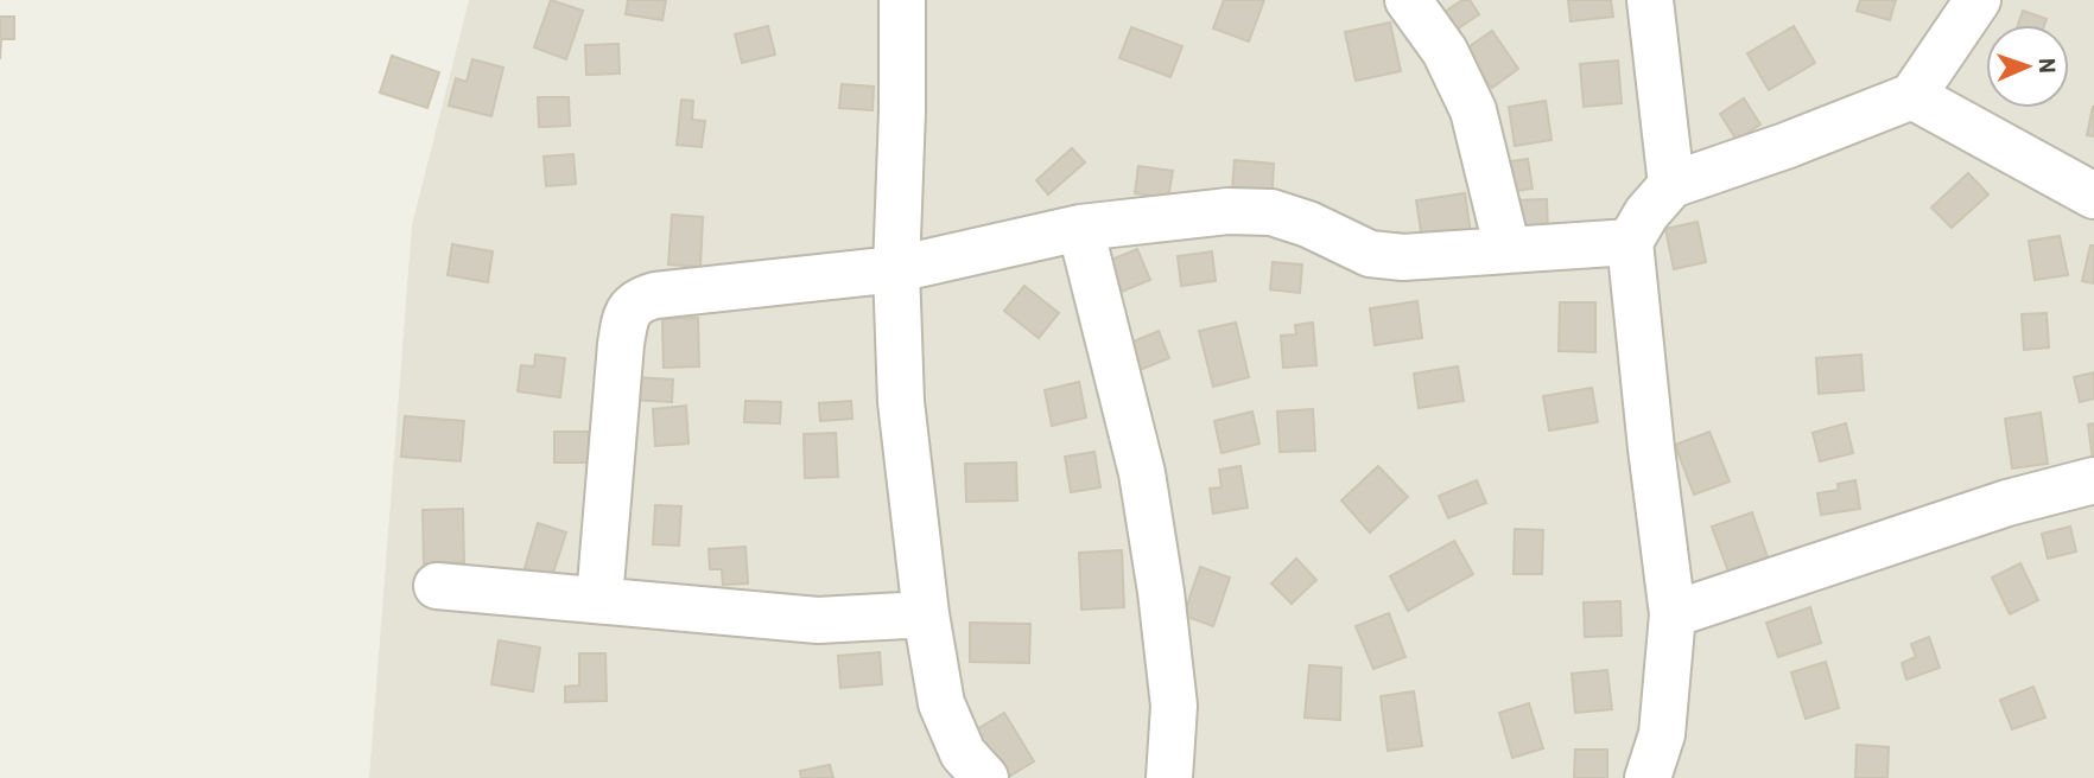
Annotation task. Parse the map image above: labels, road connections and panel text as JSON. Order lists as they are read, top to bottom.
{
  "north": "right"
}
